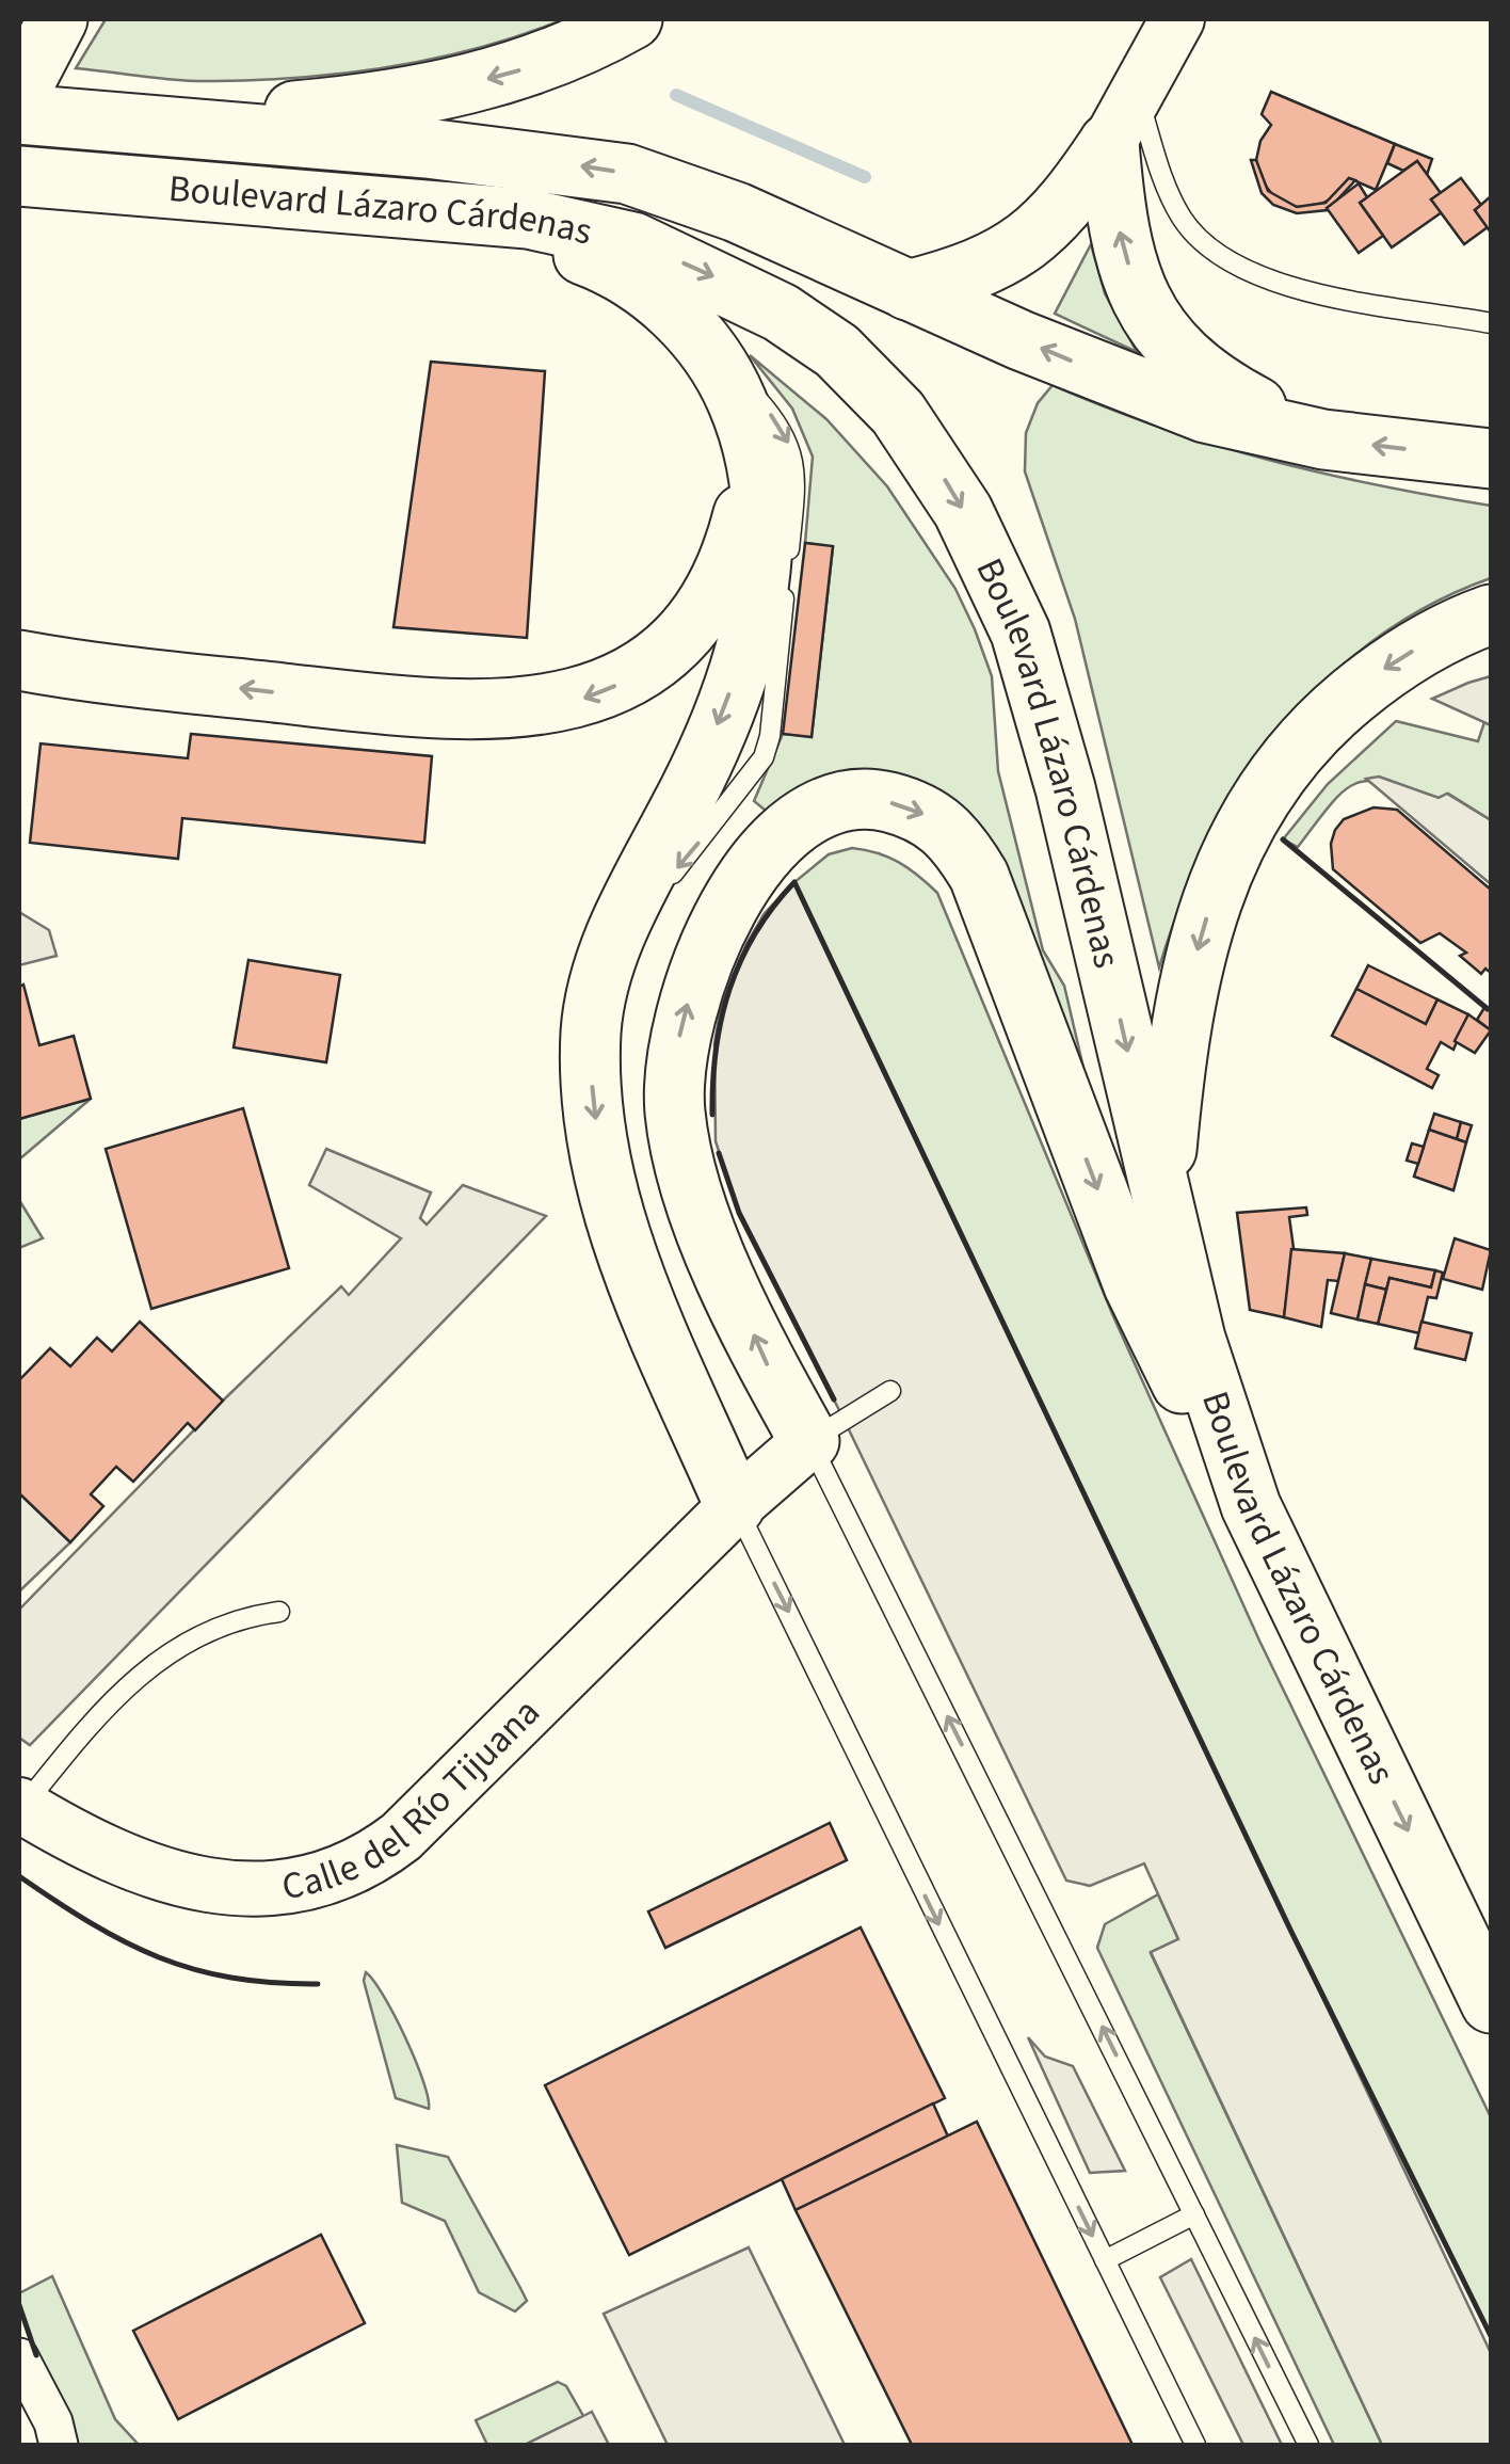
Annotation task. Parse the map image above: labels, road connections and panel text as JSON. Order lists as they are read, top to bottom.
{
  "streets": {
    "highway": ["Boulevard Lázaro Cárdenas"],
    "street": ["Calle del Río Tijuana"]
  }
}
